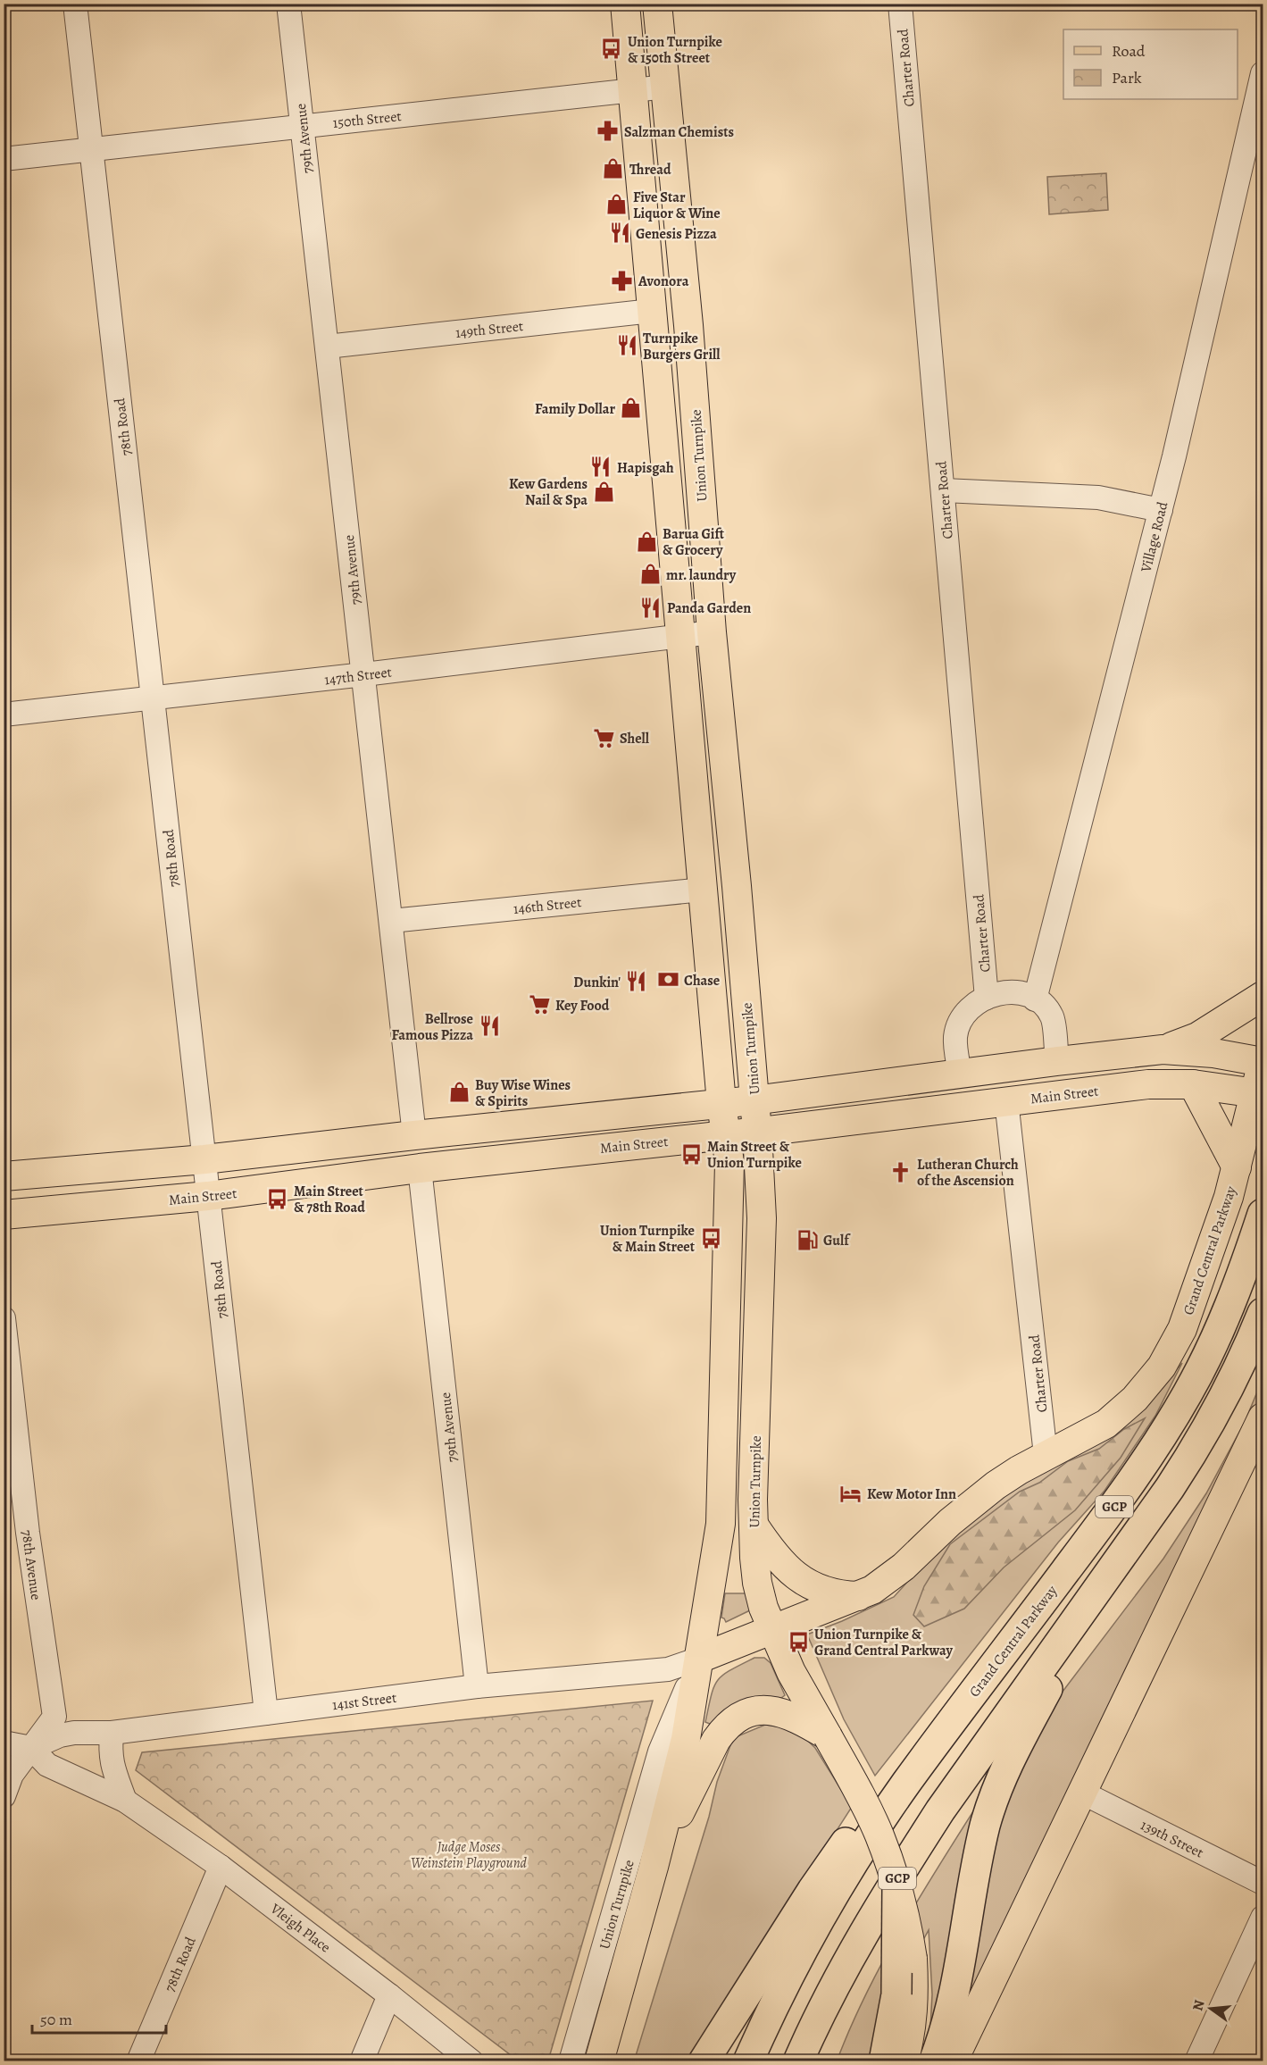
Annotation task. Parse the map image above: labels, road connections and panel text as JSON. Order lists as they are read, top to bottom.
{
  "streets": {
    "highway": ["Grand Central Parkway", "GCP"],
    "main road": ["Union Turnpike", "Main Street"],
    "street": [
      "Charter Road",
      "150th Street",
      "79th Avenue",
      "149th Street",
      "78th Road",
      "Village Road",
      "147th Street",
      "146th Street",
      "78th Avenue",
      "141st Street",
      "139th Street",
      "Vleigh Place"
    ]
  },
  "crossings": [
    ["Charter Road", "Main Street"],
    ["Charter Road", "Grand Central Parkway"],
    ["150th Street", "79th Avenue"],
    ["150th Street", "78th Road"],
    ["150th Street", "Union Turnpike"],
    ["79th Avenue", "149th Street"],
    ["79th Avenue", "147th Street"],
    ["79th Avenue", "146th Street"],
    ["79th Avenue", "Main Street"],
    ["79th Avenue", "141st Street"],
    ["149th Street", "Union Turnpike"],
    ["78th Road", "147th Street"],
    ["78th Road", "Main Street"],
    ["78th Road", "141st Street"],
    ["78th Road", "Vleigh Place"],
    ["Union Turnpike", "147th Street"],
    ["Union Turnpike", "146th Street"],
    ["Union Turnpike", "Main Street"],
    ["Union Turnpike", "Grand Central Parkway"],
    ["Union Turnpike", "141st Street"],
    ["Main Street", "Grand Central Parkway"],
    ["Grand Central Parkway", "141st Street"],
    ["78th Avenue", "141st Street"],
    ["78th Avenue", "Vleigh Place"],
    ["141st Street", "Vleigh Place"]
  ],
  "parks": ["Judge Moses Weinstein Playground"],
  "places": {
    "bus stop": [
      "Union Turnpike & 150th Street",
      "Main Street & Union Turnpike",
      "Main Street & 78th Road",
      "Union Turnpike & Main Street",
      "Union Turnpike & Grand Central Parkway"
    ],
    "pharmacy": ["Salzman Chemists", "Avonora"],
    "shop": [
      "Thread",
      "Five Star Liquor & Wine",
      "Family Dollar",
      "Kew Gardens Nail & Spa",
      "Barua Gift & Grocery",
      "mr. laundry",
      "Buy Wise Wines & Spirits"
    ],
    "restaurant": [
      "Genesis Pizza",
      "Turnpike Burgers Grill",
      "Hapisgah",
      "Panda Garden",
      "Dunkin'",
      "Bellrose Famous Pizza"
    ],
    "supermarket": ["Shell", "Key Food"],
    "bank": ["Chase"],
    "church": ["Lutheran Church of the Ascension"],
    "fuel station": ["Gulf"],
    "hotel": ["Kew Motor Inn"]
  },
  "legend": ["Road", "Park"],
  "scale_bar": "50 m",
  "north": "left"
}
